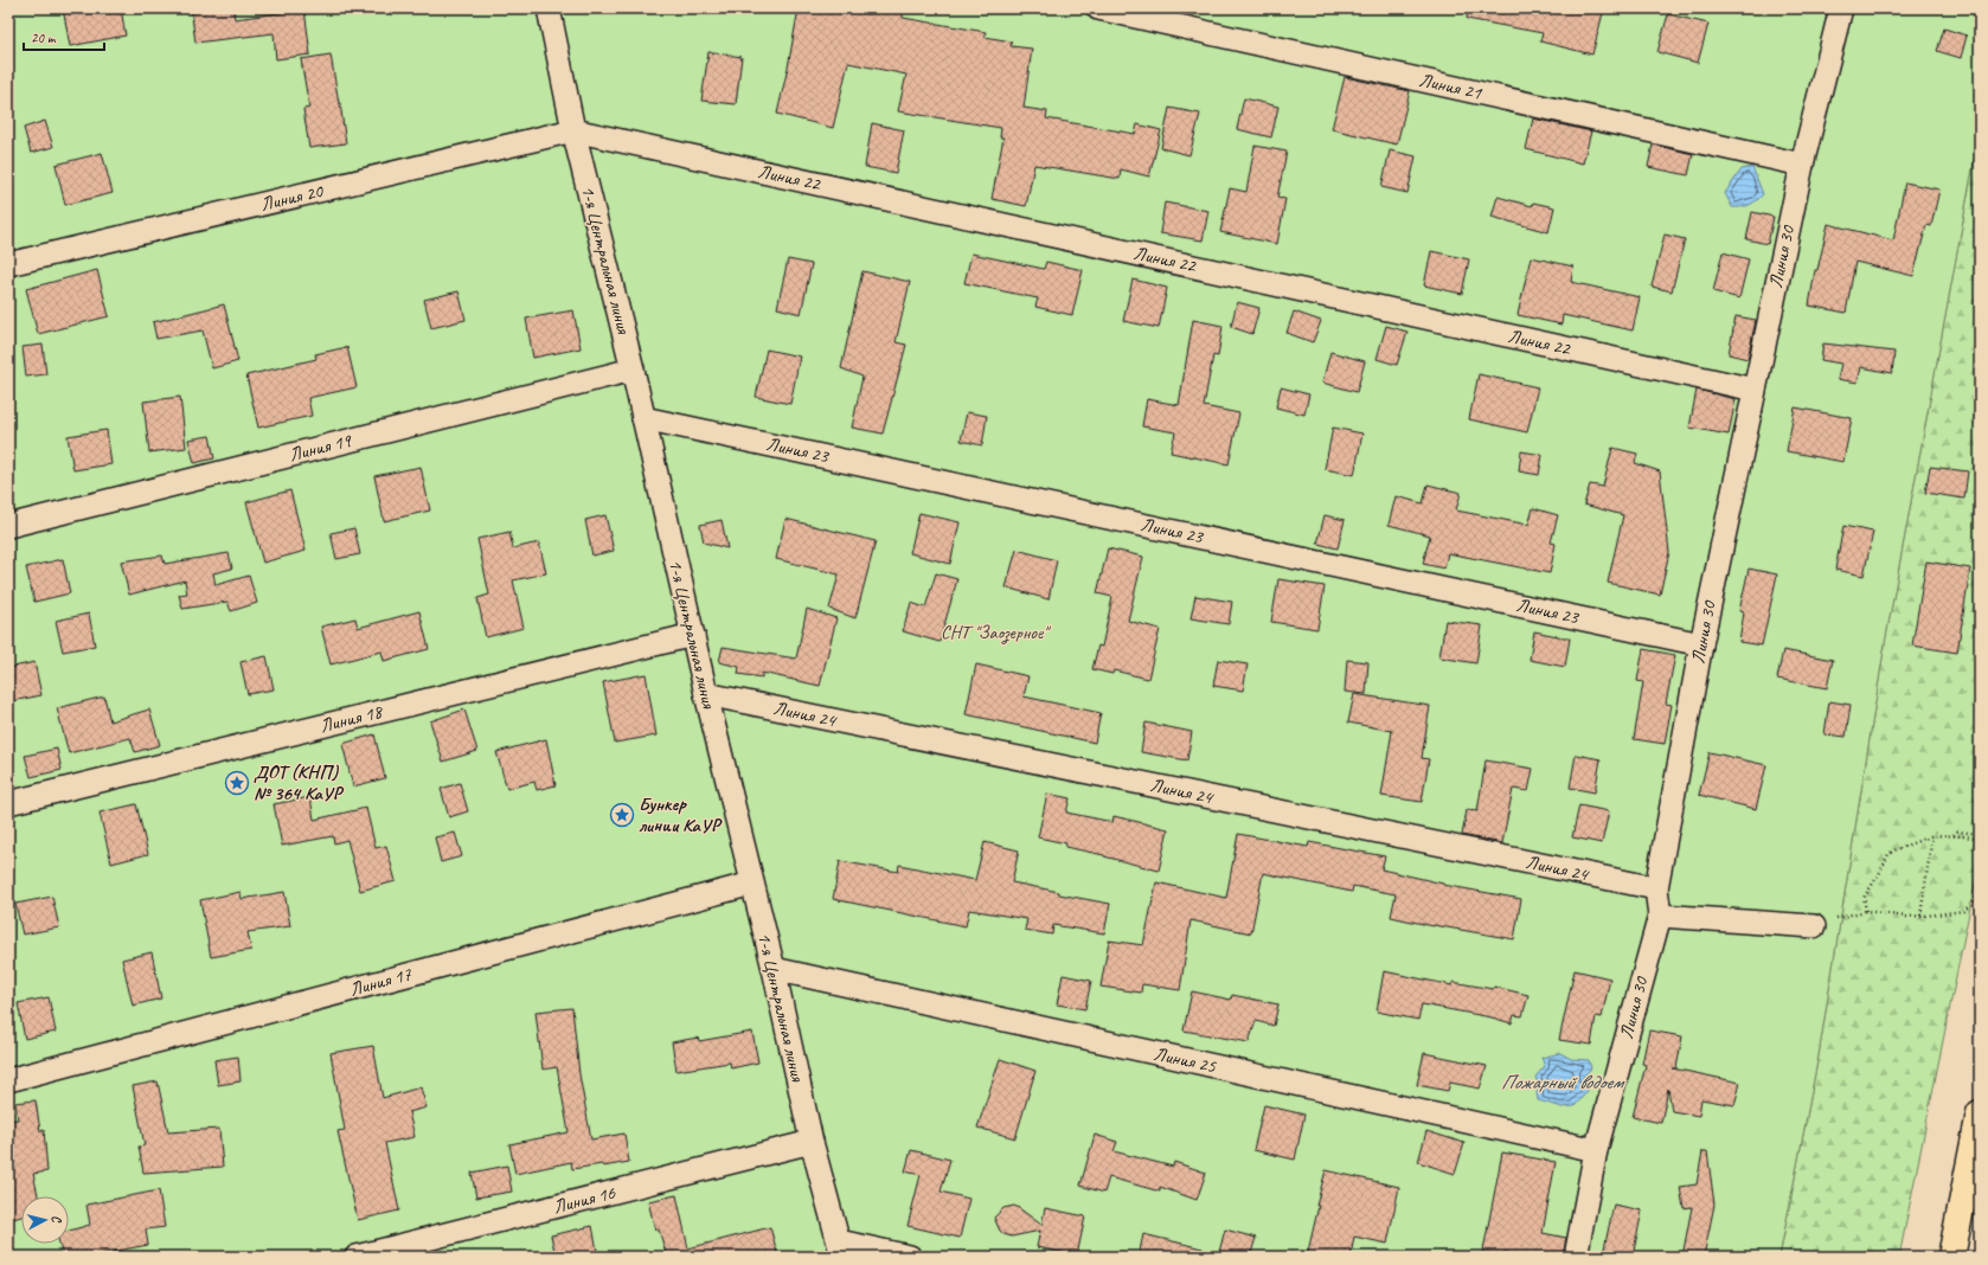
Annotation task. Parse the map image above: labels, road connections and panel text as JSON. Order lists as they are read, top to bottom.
{
  "streets": {
    "street": [
      "Линия 21",
      "Линия 22",
      "Линия 20",
      "Линия 30",
      "1-я Центральная линия",
      "Линия 19",
      "Линия 23",
      "Линия 24",
      "Линия 18",
      "Линия 17",
      "Линия 25",
      "Линия 16"
    ]
  },
  "crossings": [
    ["Линия 21", "Линия 30"],
    ["Линия 22", "Линия 20"],
    ["Линия 22", "Линия 30"],
    ["Линия 22", "1-я Центральная линия"],
    ["Линия 20", "1-я Центральная линия"],
    ["Линия 30", "Линия 23"],
    ["Линия 30", "Линия 24"],
    ["Линия 30", "Линия 25"],
    ["1-я Центральная линия", "Линия 19"],
    ["1-я Центральная линия", "Линия 23"],
    ["1-я Центральная линия", "Линия 24"],
    ["1-я Центральная линия", "Линия 18"],
    ["1-я Центральная линия", "Линия 17"],
    ["1-я Центральная линия", "Линия 25"],
    ["1-я Центральная линия", "Линия 16"]
  ],
  "water": ["Пожарный водоем"],
  "parks": ["СНТ \"Заозерное\""],
  "places": {
    "place": ["ДОТ (КНП) № 364 КаУР", "Бункер линии КаУР"]
  },
  "scale_bar": "20 m",
  "north": "right"
}
